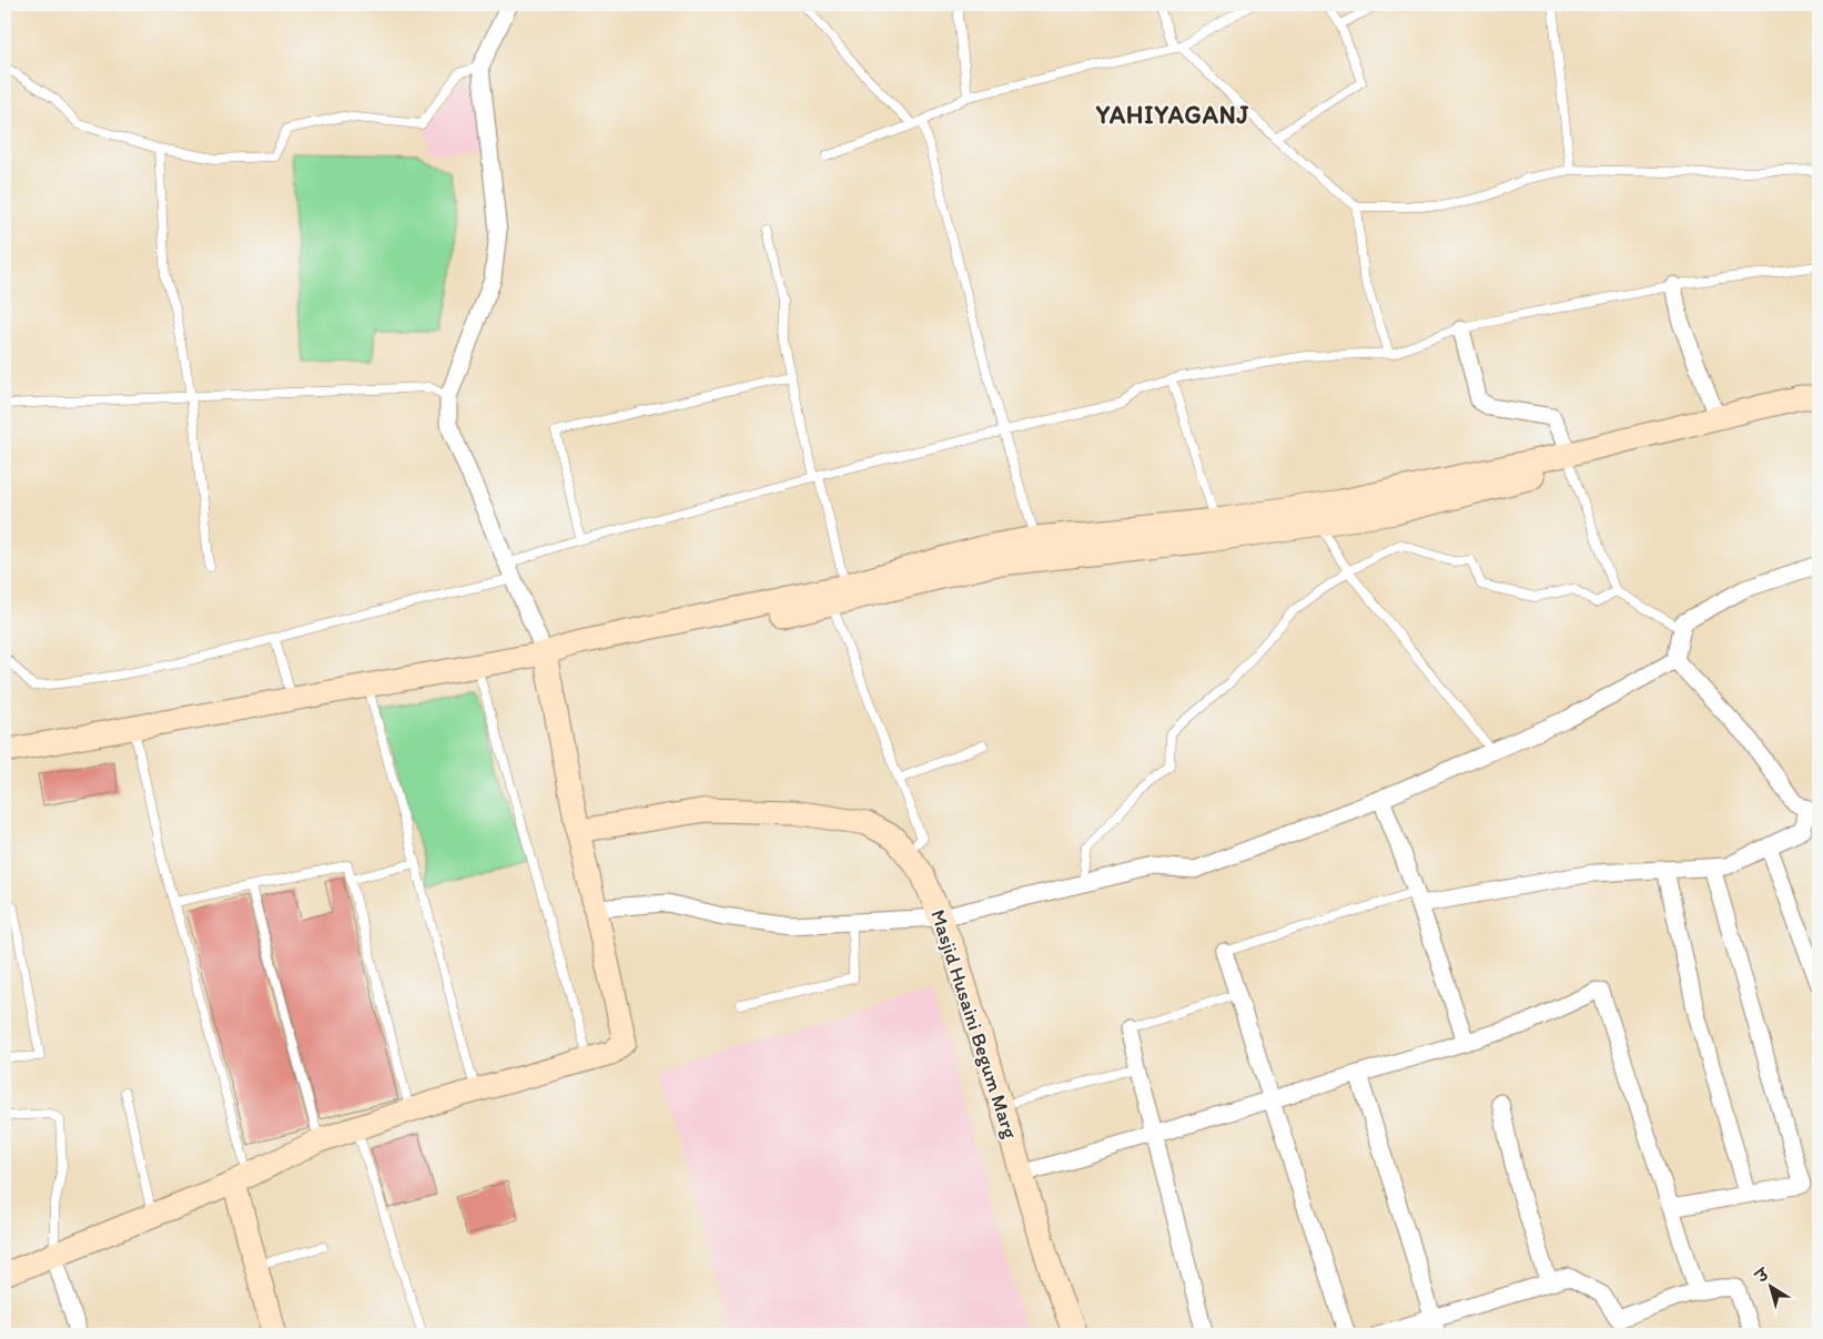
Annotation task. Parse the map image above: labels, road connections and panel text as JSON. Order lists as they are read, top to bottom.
{
  "streets": {
    "street": ["Masjid Husaini Begum Marg"]
  },
  "districts": ["YAHIYAGANJ"],
  "north": "top left"
}
